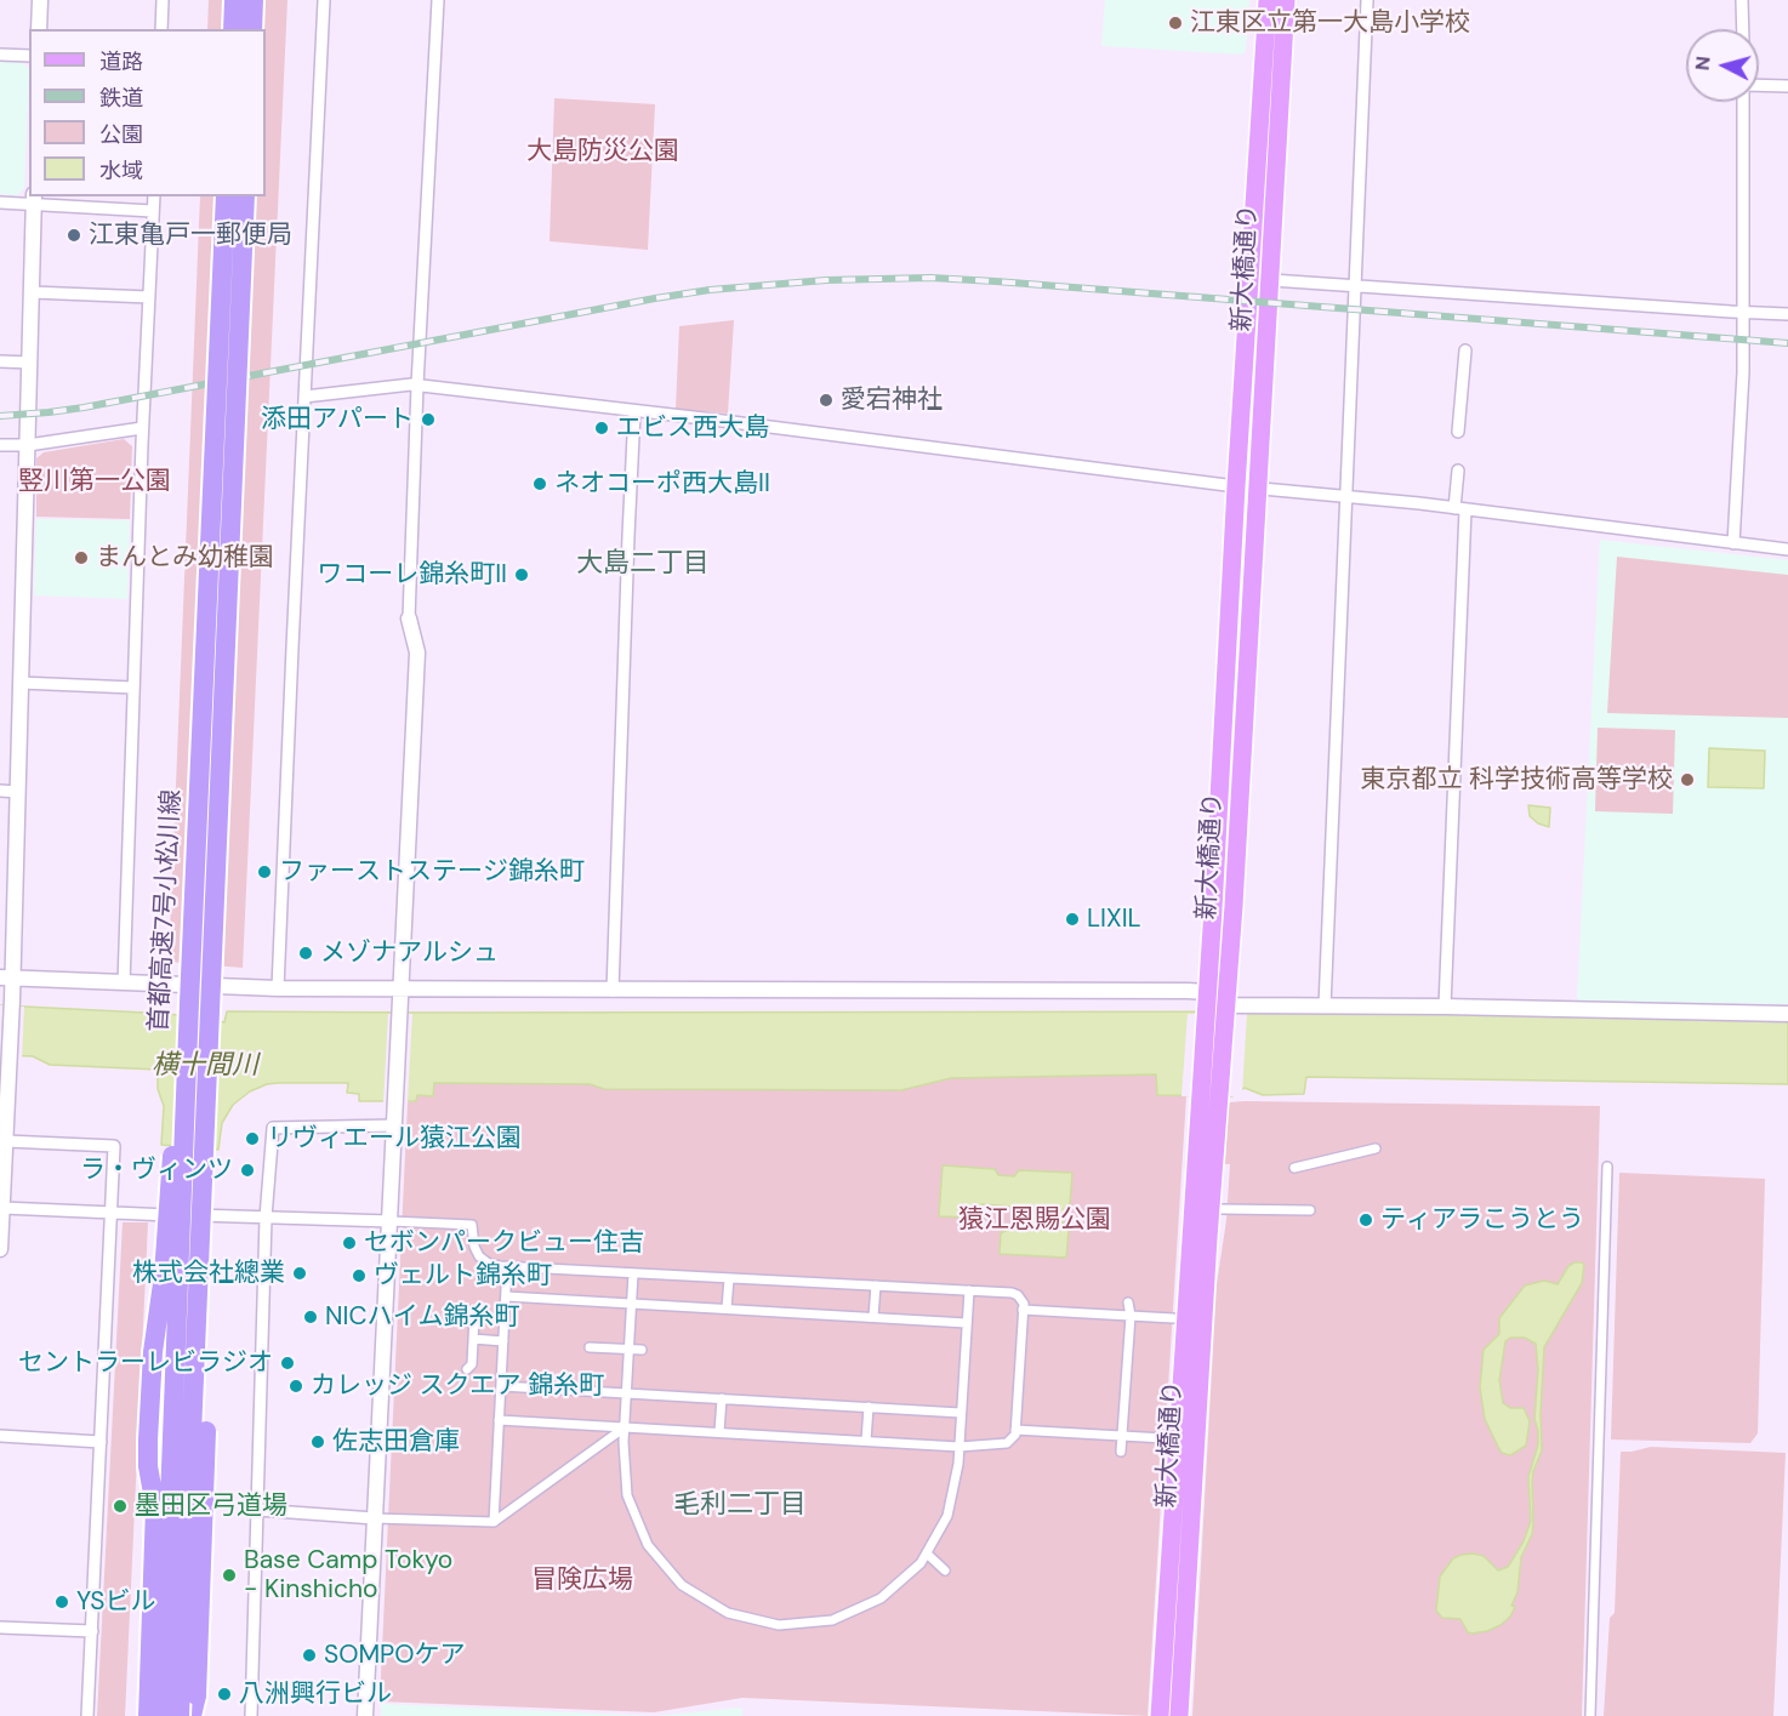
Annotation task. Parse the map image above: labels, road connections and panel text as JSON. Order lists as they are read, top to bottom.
{
  "streets": {
    "highway": ["首都高速7号小松川線"],
    "main road": ["新大橋通り"]
  },
  "districts": ["大島二丁目", "毛利二丁目"],
  "water": ["横十間川"],
  "parks": [
    "大島防災公園",
    "竪川第一公園",
    "猿江恩賜公園",
    "冒険広場"
  ],
  "places": [
    "江東区立第一大島小学校",
    "江東亀戸一郵便局",
    "愛宕神社",
    "添田アパート",
    "エビス西大島",
    "ネオコーポ西大島II",
    "まんとみ幼稚園",
    "ワコーレ錦糸町II",
    "東京都立 科学技術高等学校",
    "ファーストステージ錦糸町",
    "LIXIL",
    "メゾナアルシュ",
    "リヴィエール猿江公園",
    "ラ・ヴィンツ",
    "ティアラこうとう",
    "セボンパークビュー住吉",
    "株式会社總業",
    "ヴェルト錦糸町",
    "NICハイム錦糸町",
    "セントラーレビラジオ",
    "カレッジ スクエア 錦糸町",
    "佐志田倉庫",
    "墨田区弓道場",
    "Base Camp Tokyo - Kinshicho",
    "YSビル",
    "SOMPOケア",
    "八洲興行ビル"
  ],
  "legend": [
    "道路",
    "鉄道",
    "公園",
    "水域"
  ],
  "north": "left"
}
